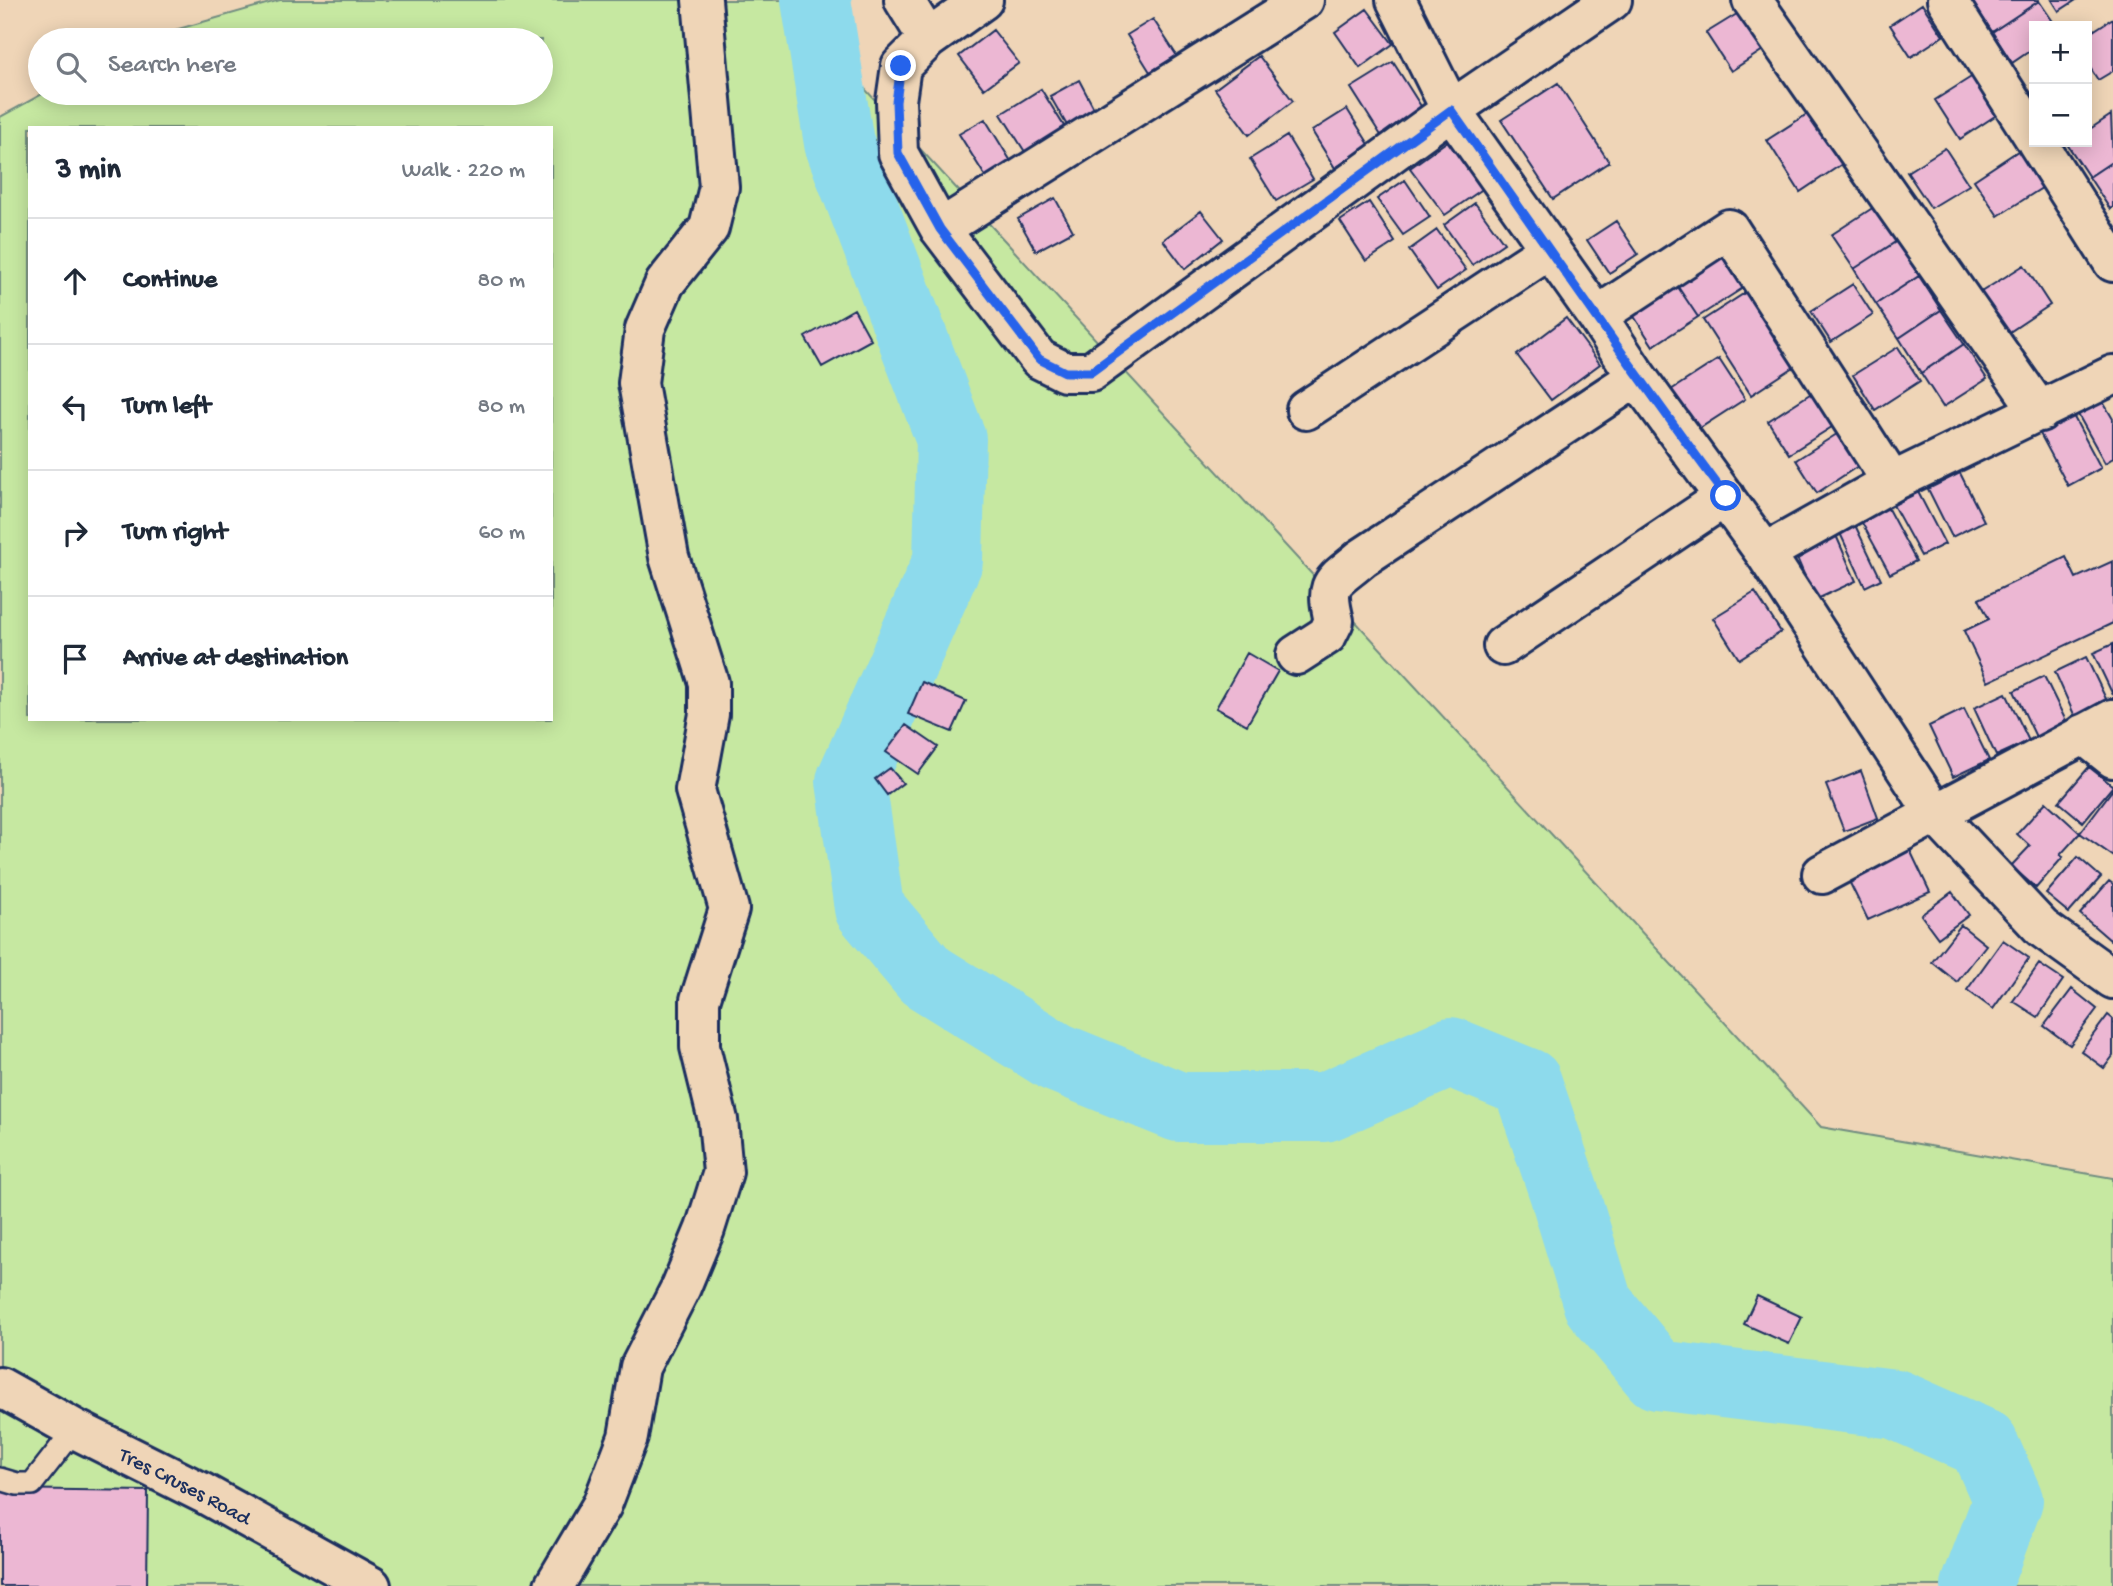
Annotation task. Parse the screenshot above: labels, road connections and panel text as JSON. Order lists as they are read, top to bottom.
{
  "streets": {
    "street": ["Tres Cruses Road"]
  },
  "page": {
    "map_buttons": ["+", "−"],
    "search": "Search here",
    "heading": ["3 min", "Walk · 220 m"],
    "list": [
      ["Continue", "80 m"],
      ["Turn left", "80 m"],
      ["Turn right", "60 m"],
      "Arrive at destination"
    ]
  }
}
